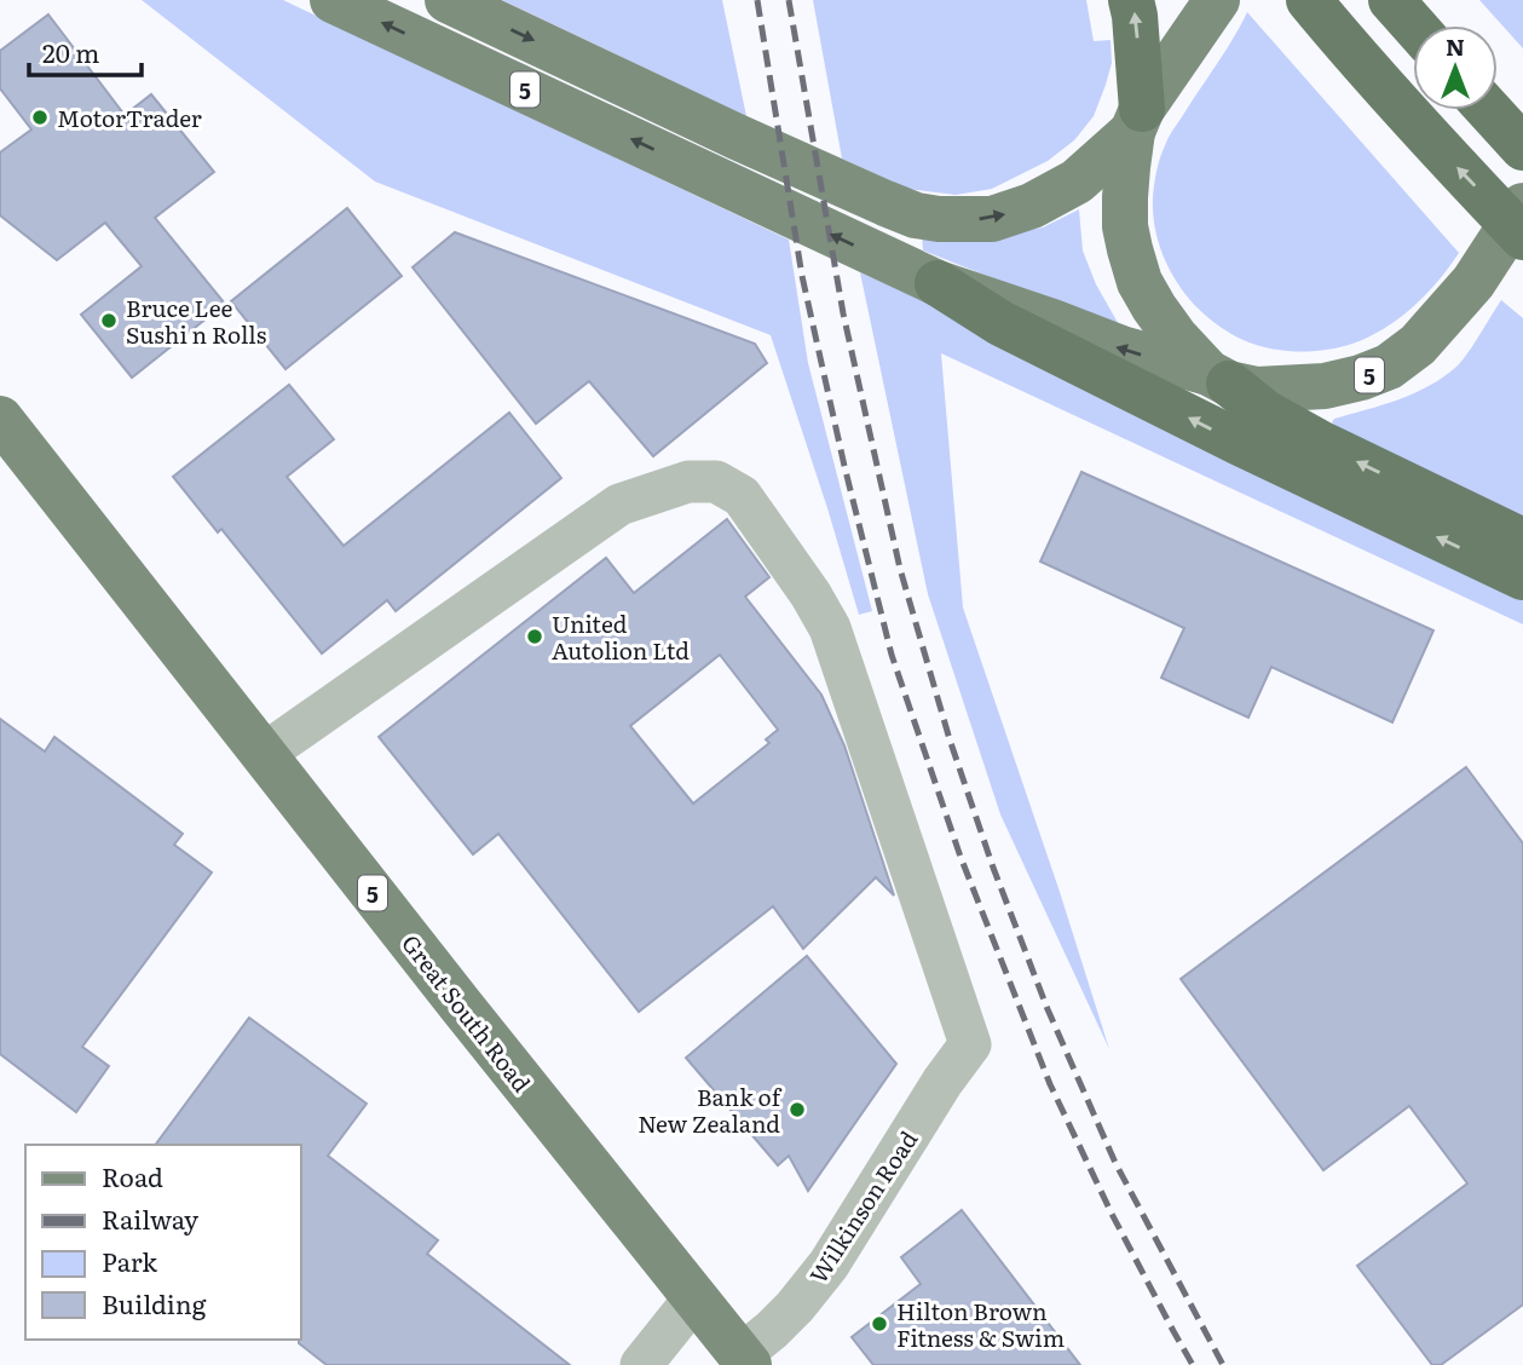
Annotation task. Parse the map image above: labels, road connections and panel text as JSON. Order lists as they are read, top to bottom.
{
  "streets": {
    "main road": ["5", "Great South Road"],
    "street": ["Wilkinson Road"]
  },
  "crossings": [
    ["Great South Road", "Wilkinson Road"]
  ],
  "places": [
    "MotorTrader",
    "Bruce Lee Sushi n Rolls",
    "United Autolion Ltd",
    "Bank of New Zealand",
    "Hilton Brown Fitness & Swim"
  ],
  "legend": [
    "Road",
    "Railway",
    "Park",
    "Building"
  ],
  "scale_bar": "20 m",
  "north": "top"
}
